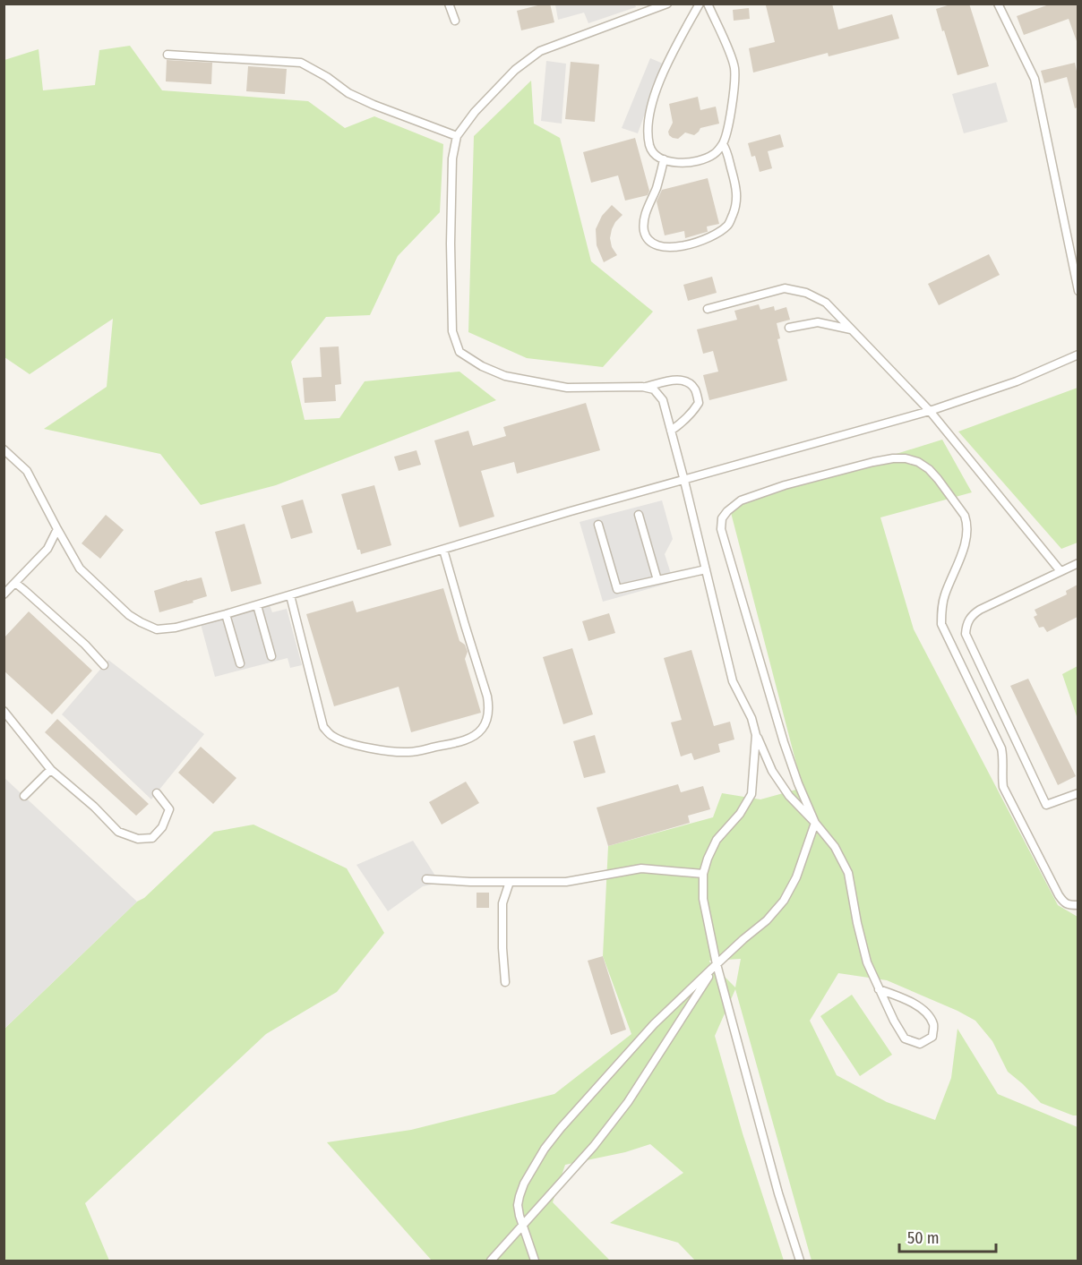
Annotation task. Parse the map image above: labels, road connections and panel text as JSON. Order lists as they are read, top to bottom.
{
  "scale_bar": "50 m"
}
